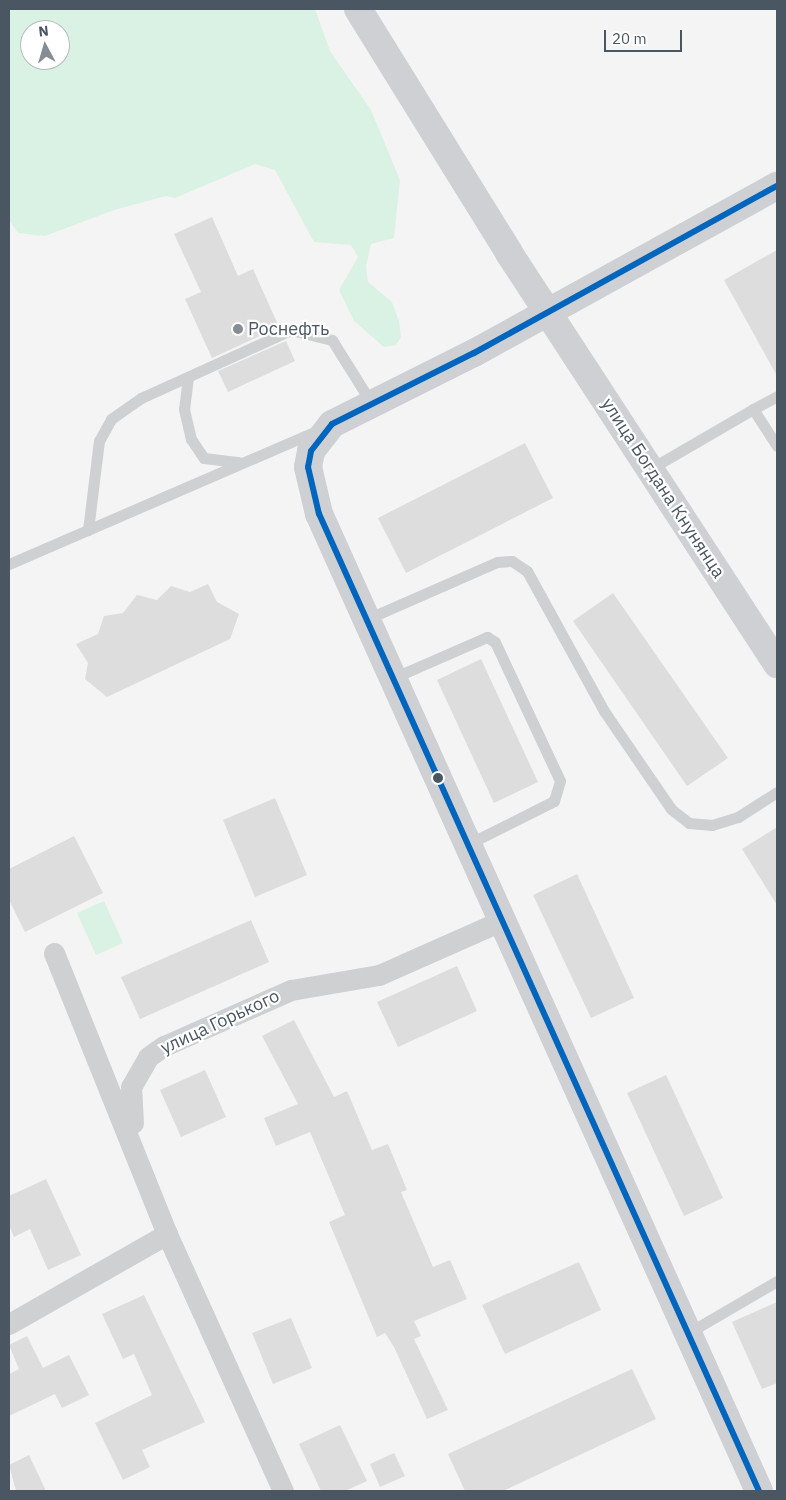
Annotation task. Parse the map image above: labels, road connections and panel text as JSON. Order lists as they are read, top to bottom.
{
  "streets": {
    "street": ["улица Богдана Кнунянца", "улица Горького"]
  },
  "places": ["Роснефть"],
  "scale_bar": "20 m",
  "north": "top"
}
